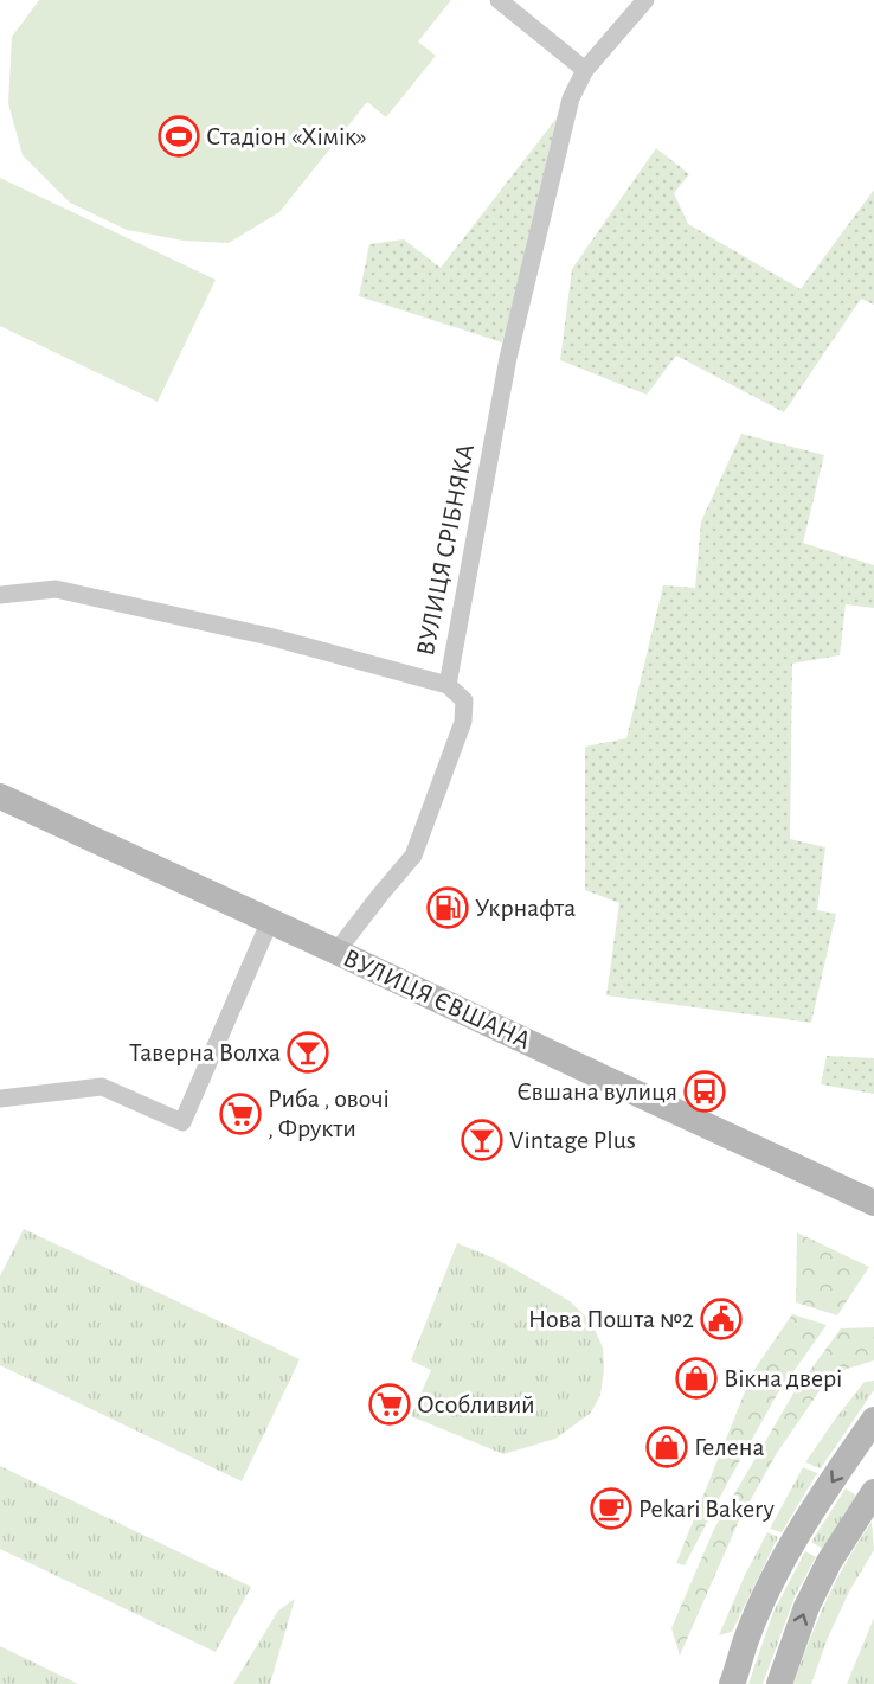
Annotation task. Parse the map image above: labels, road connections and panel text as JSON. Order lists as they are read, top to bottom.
{
  "streets": {
    "main road": ["ВУЛИЦЯ ЄВШАНА"],
    "street": ["ВУЛИЦЯ СРІБНЯКА"]
  },
  "places": {
    "sports": ["Стадіон «Хімік»"],
    "fuel station": ["Укрнафта"],
    "bar": ["Таверна Волха", "Vintage Plus"],
    "bus stop": ["Євшана вулиця"],
    "supermarket": ["Риба , овочі , Фрукти", "Особливий"],
    "public building": ["Нова Пошта №2"],
    "shop": ["Вікна двері", "Гелена"],
    "cafe": ["Pekari Bakery"]
  }
}
